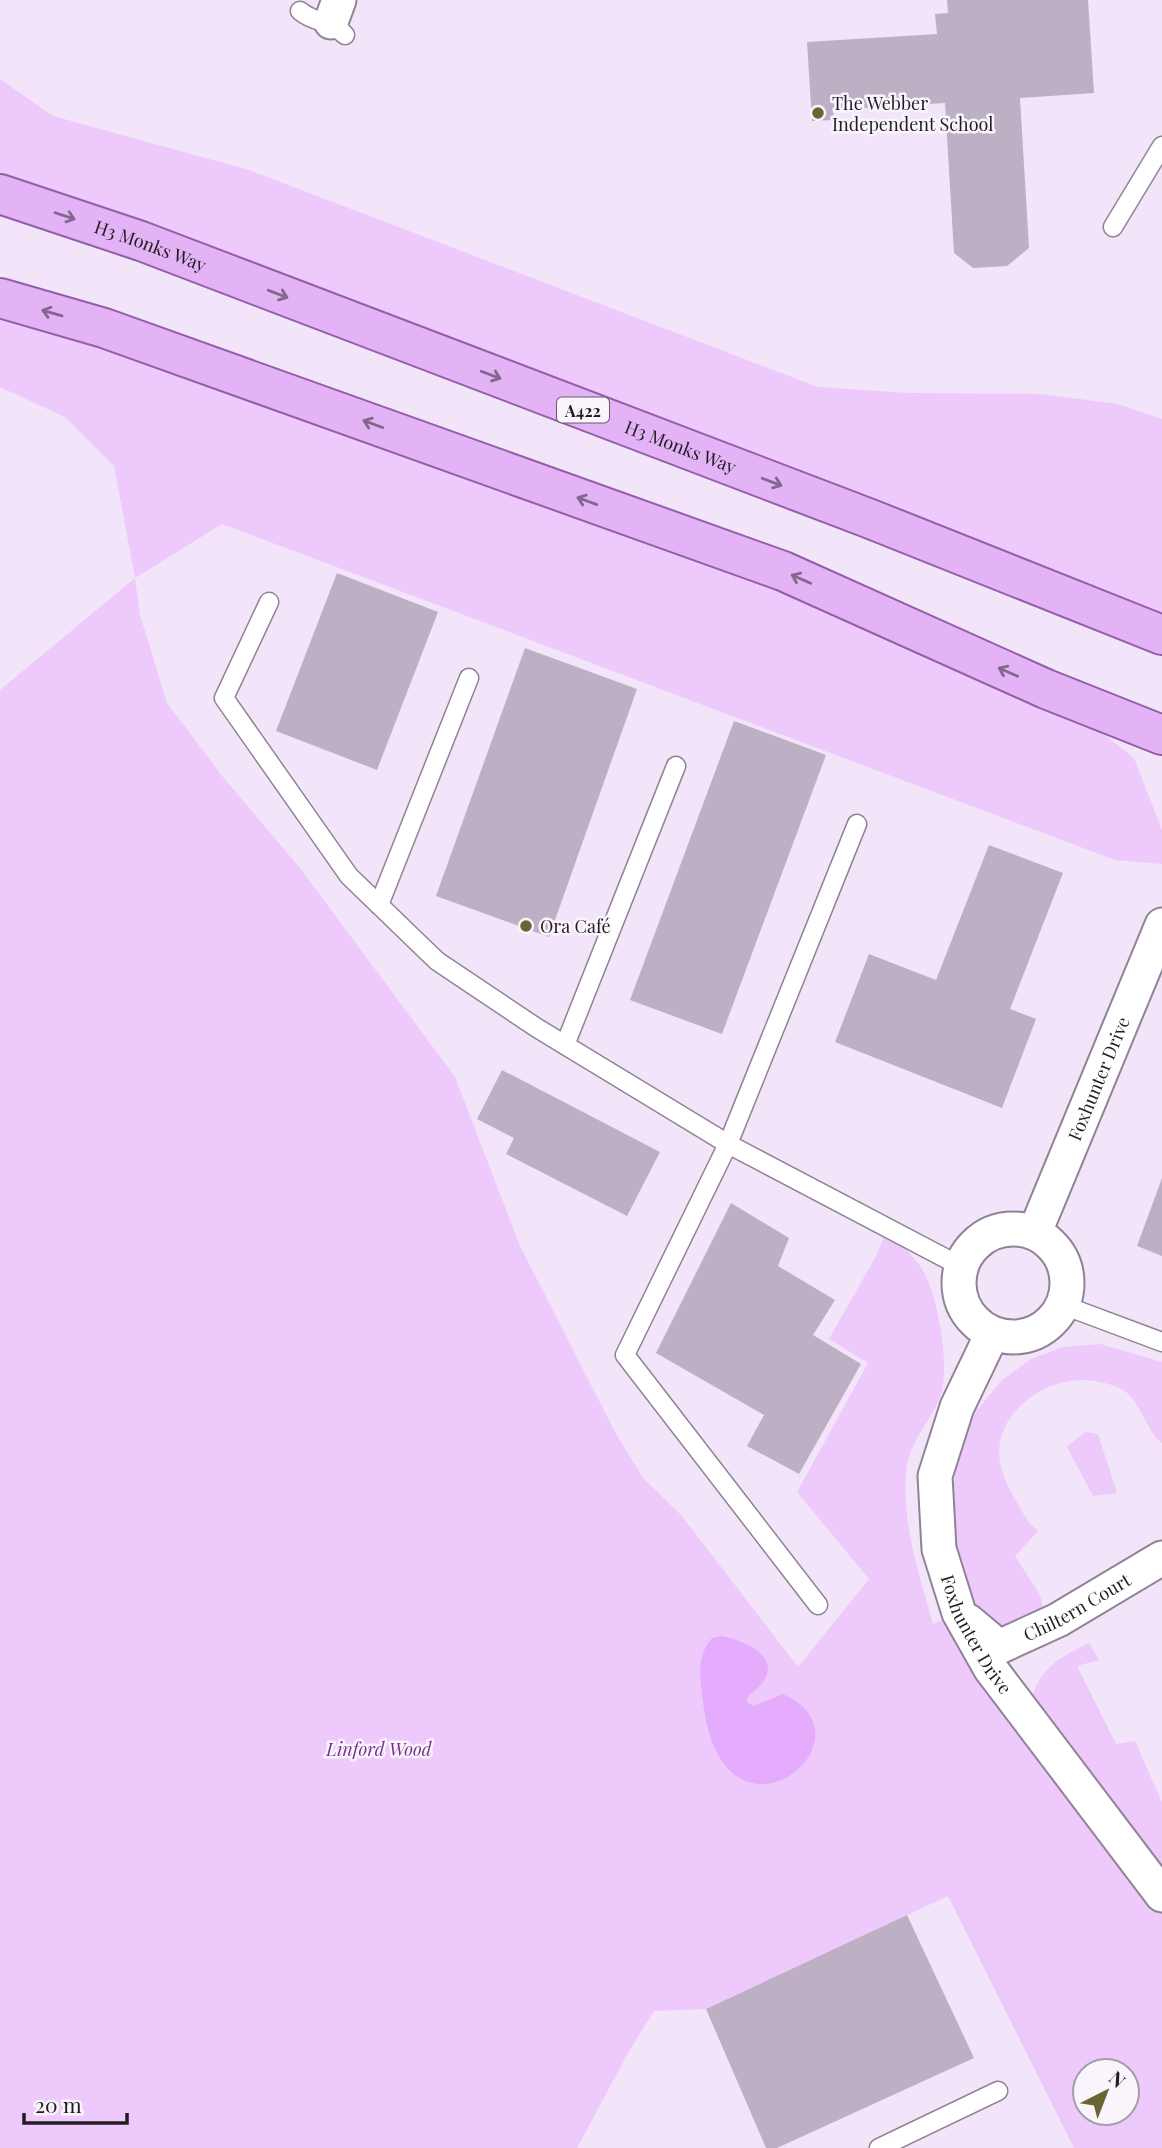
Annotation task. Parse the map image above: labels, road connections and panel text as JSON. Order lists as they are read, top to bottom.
{
  "streets": {
    "main road": ["H3 Monks Way", "A422"],
    "street": ["Foxhunter Drive", "Chiltern Court"]
  },
  "crossings": [
    ["Foxhunter Drive", "Chiltern Court"]
  ],
  "parks": ["Linford Wood"],
  "places": ["The Webber Independent School", "Ora Café"],
  "scale_bar": "20 m",
  "north": "top right"
}
